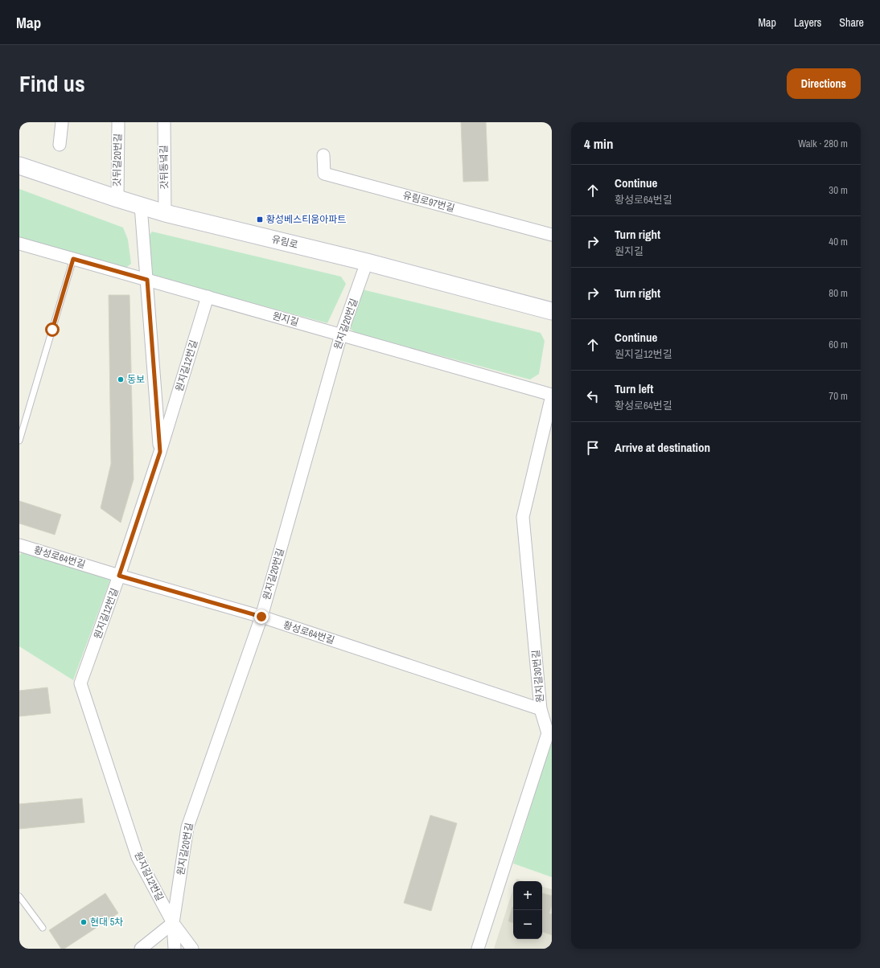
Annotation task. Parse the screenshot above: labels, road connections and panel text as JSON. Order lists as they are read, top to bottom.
{
  "streets": {
    "street": [
      "갓뒤길20번길",
      "갓뒤동녘길",
      "유림로97번길",
      "유림로",
      "원지길",
      "원지길20번길",
      "원지길12번길",
      "황성로64번길",
      "원지길30번길"
    ]
  },
  "crossings": [
    ["갓뒤길20번길", "유림로"],
    ["갓뒤동녘길", "유림로"],
    ["유림로", "원지길20번길"],
    ["원지길", "원지길20번길"],
    ["원지길", "원지길12번길"],
    ["원지길", "원지길30번길"],
    ["원지길20번길", "원지길12번길"],
    ["원지길20번길", "황성로64번길"],
    ["원지길12번길", "황성로64번길"],
    ["황성로64번길", "원지길30번길"]
  ],
  "places": {
    "transit": ["황성베스티움아파트"],
    "other": ["동보", "현대 5차"]
  },
  "page": {
    "header": "Map",
    "nav": ["Map", "Layers", "Share"],
    "title": "Find us",
    "buttons": "Directions",
    "heading": ["4 min", "Walk · 280 m"],
    "list": [
      ["Continue", "황성로64번길", "30 m"],
      ["Turn right", "원지길", "40 m"],
      ["Turn right", "80 m"],
      ["Continue", "원지길12번길", "60 m"],
      ["Turn left", "황성로64번길", "70 m"],
      "Arrive at destination"
    ],
    "map_buttons": ["+", "−"]
  }
}
